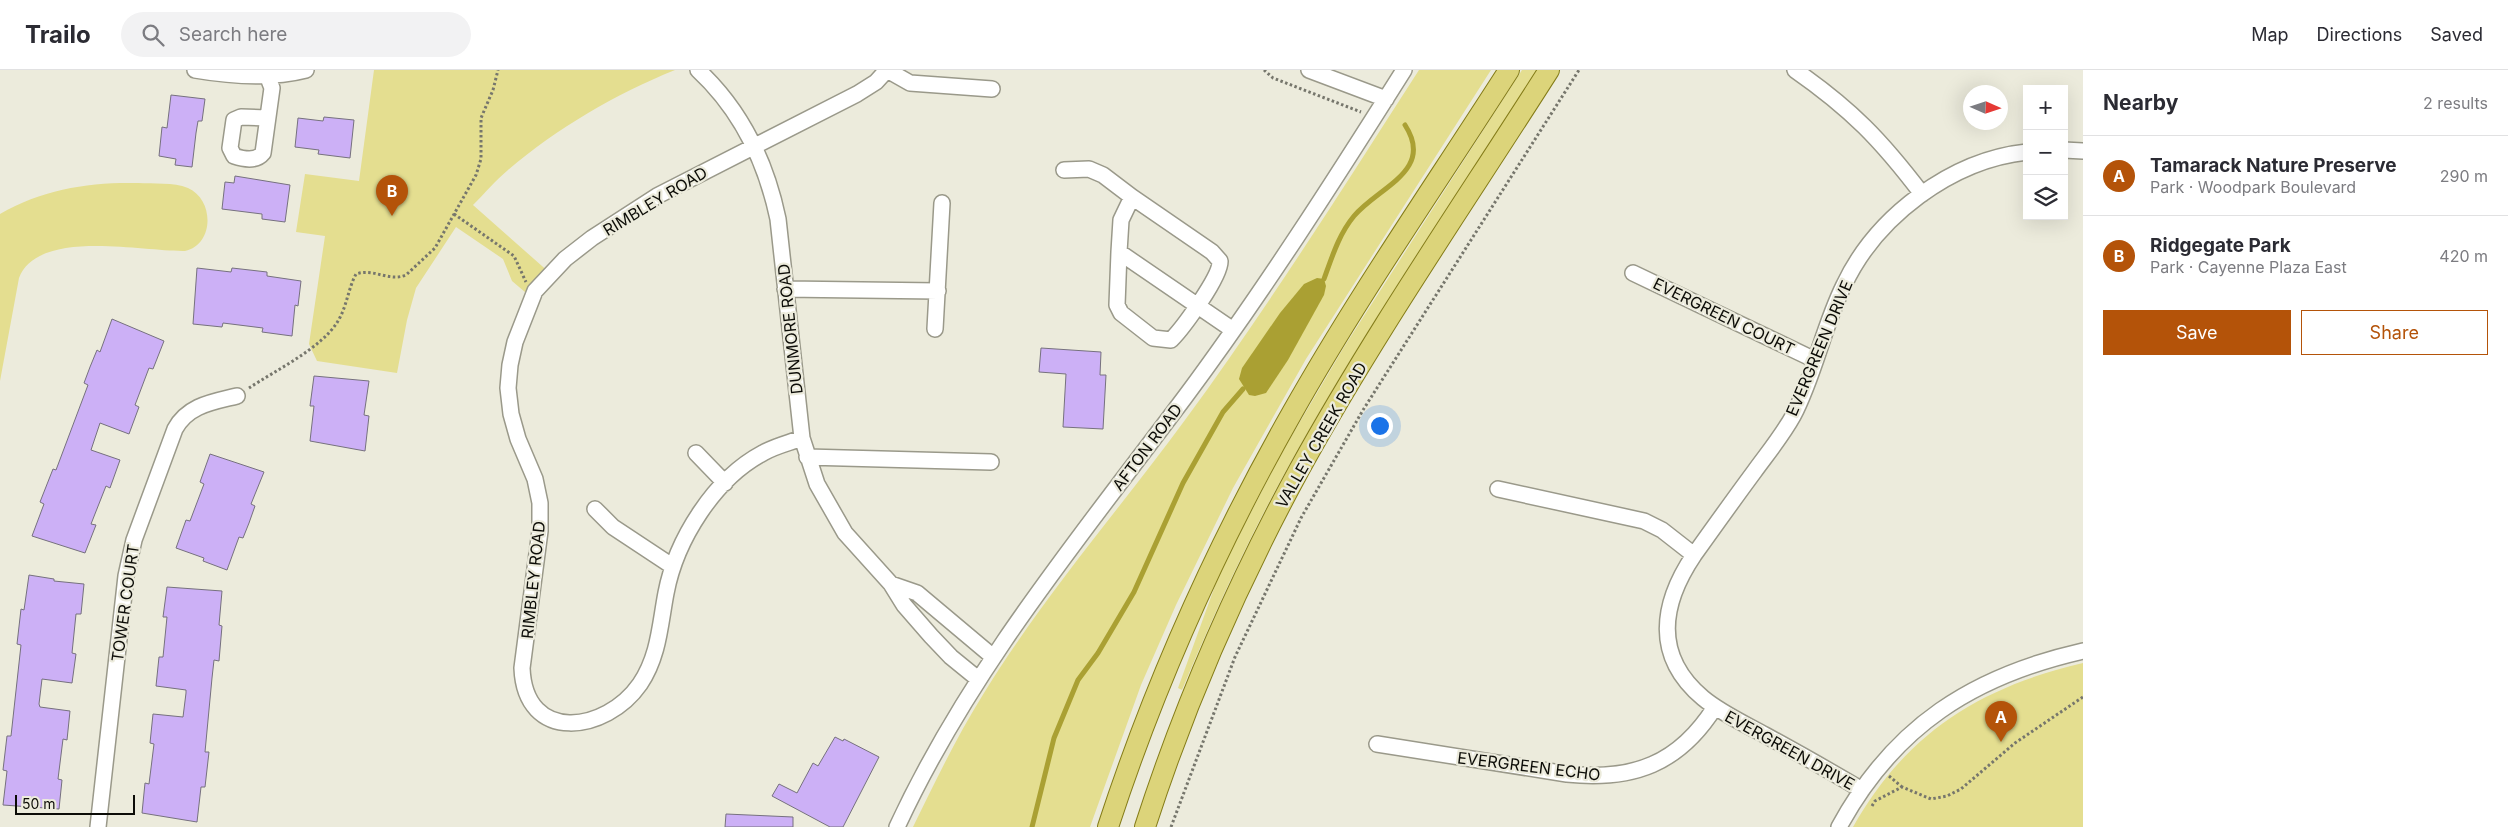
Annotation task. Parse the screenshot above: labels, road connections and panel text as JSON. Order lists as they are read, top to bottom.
{
  "streets": {
    "main road": ["VALLEY CREEK ROAD"],
    "street": [
      "RIMBLEY ROAD",
      "EVERGREEN COURT",
      "DUNMORE ROAD",
      "EVERGREEN DRIVE",
      "AFTON ROAD",
      "TOWER COURT",
      "EVERGREEN ECHO"
    ]
  },
  "crossings": [
    ["RIMBLEY ROAD", "DUNMORE ROAD"],
    ["EVERGREEN COURT", "EVERGREEN DRIVE"],
    ["DUNMORE ROAD", "AFTON ROAD"],
    ["EVERGREEN DRIVE", "EVERGREEN ECHO"]
  ],
  "scale_bar": "50 m",
  "north": "right",
  "page": {
    "header": "Trailo",
    "search": "Search here",
    "nav": ["Map", "Directions", "Saved"],
    "heading": ["Nearby", "2 results"],
    "map_buttons": ["+", "−"],
    "list": [
      {
        "mark": "A",
        "name": "Tamarack Nature Preserve",
        "note": "Park · Woodpark Boulevard",
        "value": "290 m"
      },
      {
        "mark": "B",
        "name": "Ridgegate Park",
        "note": "Park · Cayenne Plaza East",
        "value": "420 m"
      }
    ],
    "pins": ["B", "A"],
    "buttons": ["Save", "Share"],
    "scale": "50 m"
  }
}
